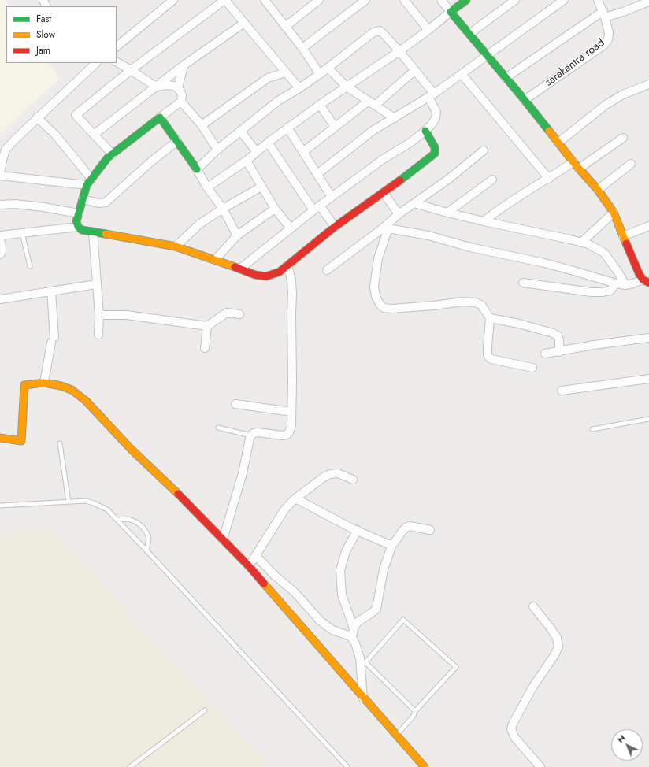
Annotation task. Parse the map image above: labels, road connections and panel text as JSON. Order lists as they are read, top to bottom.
{
  "streets": {
    "street": ["sarakantra road"]
  },
  "legend": ["Fast", "Slow", "Jam"],
  "north": "top left"
}
